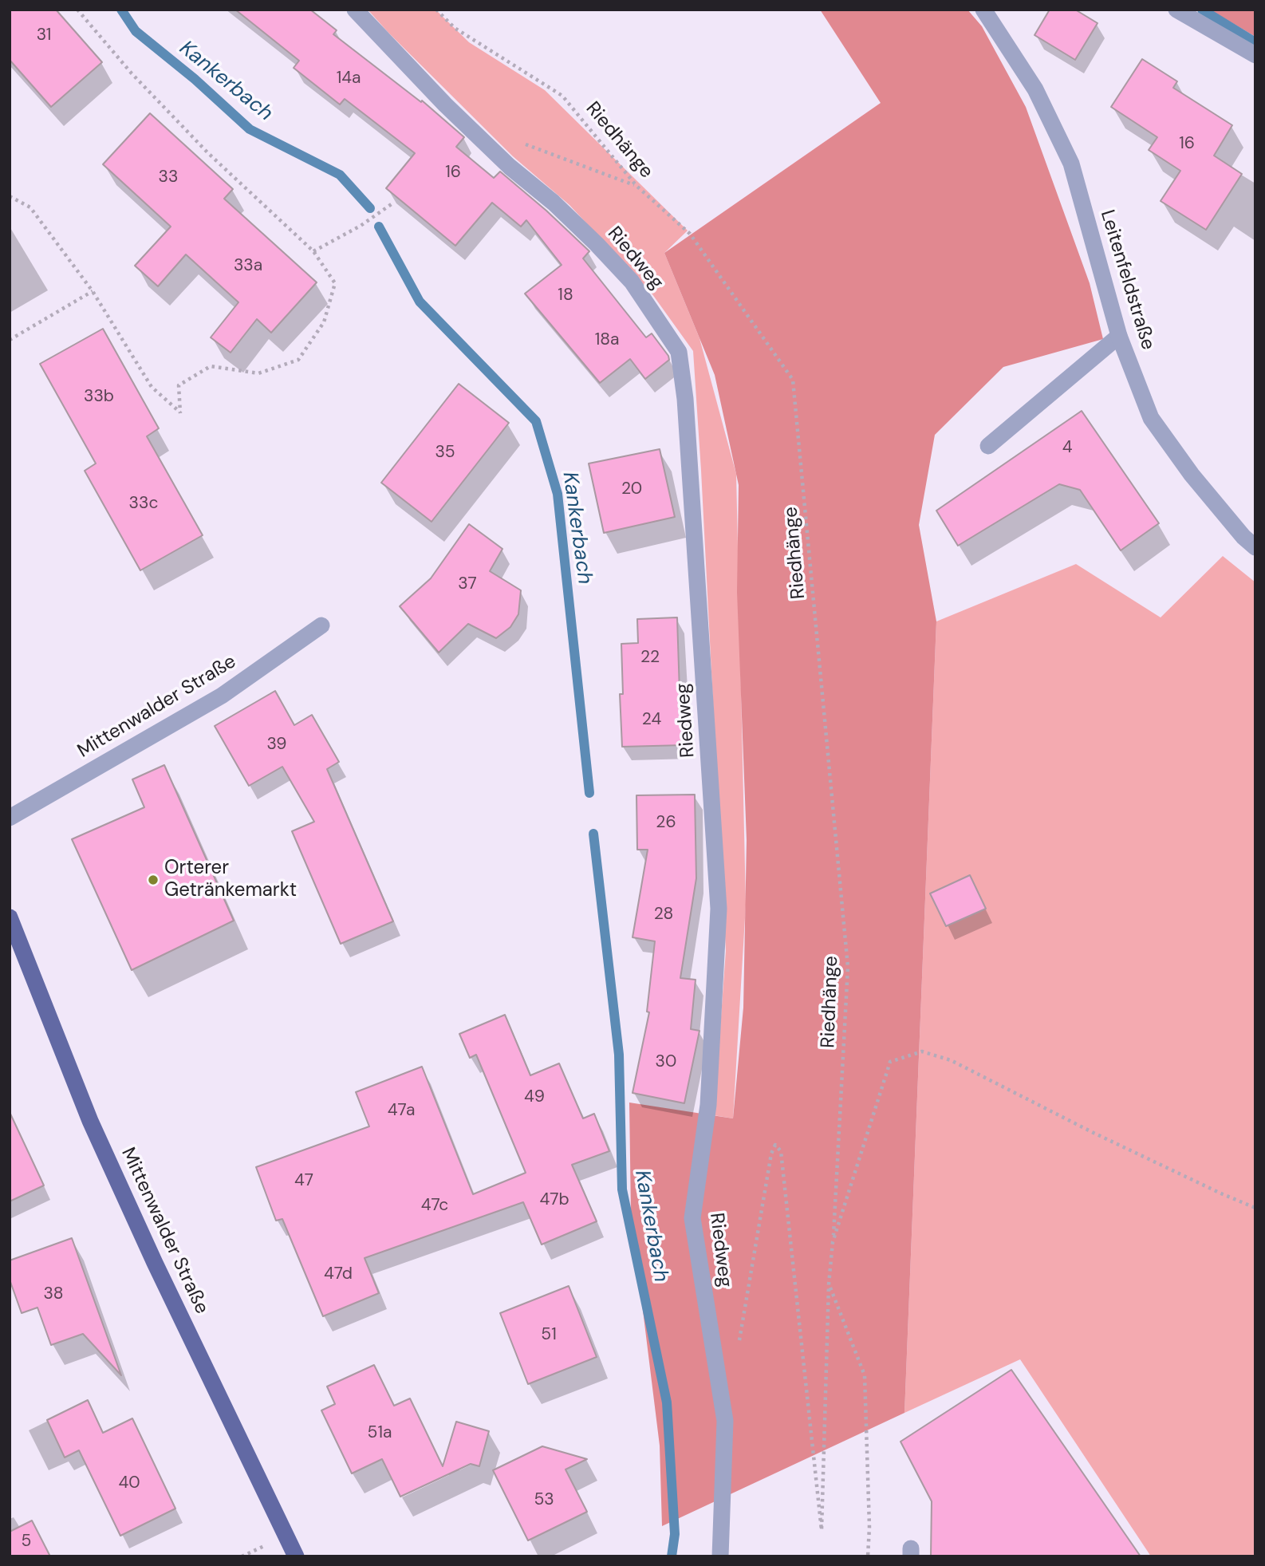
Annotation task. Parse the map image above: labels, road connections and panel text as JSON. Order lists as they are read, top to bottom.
{
  "streets": {
    "main road": ["Mittenwalder Straße"],
    "street": ["Riedweg", "Leitenfeldstraße"],
    "path": ["Riedhänge"]
  },
  "water": ["Kankerbach"],
  "places": ["Orterer Getränkemarkt"],
  "house_numbers": [
    "31",
    "14a",
    "16",
    "16",
    "33",
    "33a",
    "18",
    "18a",
    "33b",
    "4",
    "35",
    "20",
    "33c",
    "37",
    "22",
    "24",
    "39",
    "26",
    "28",
    "30",
    "49",
    "47a",
    "47",
    "47b",
    "47c",
    "47d",
    "38",
    "51",
    "51a",
    "40",
    "53",
    "5"
  ]
}
